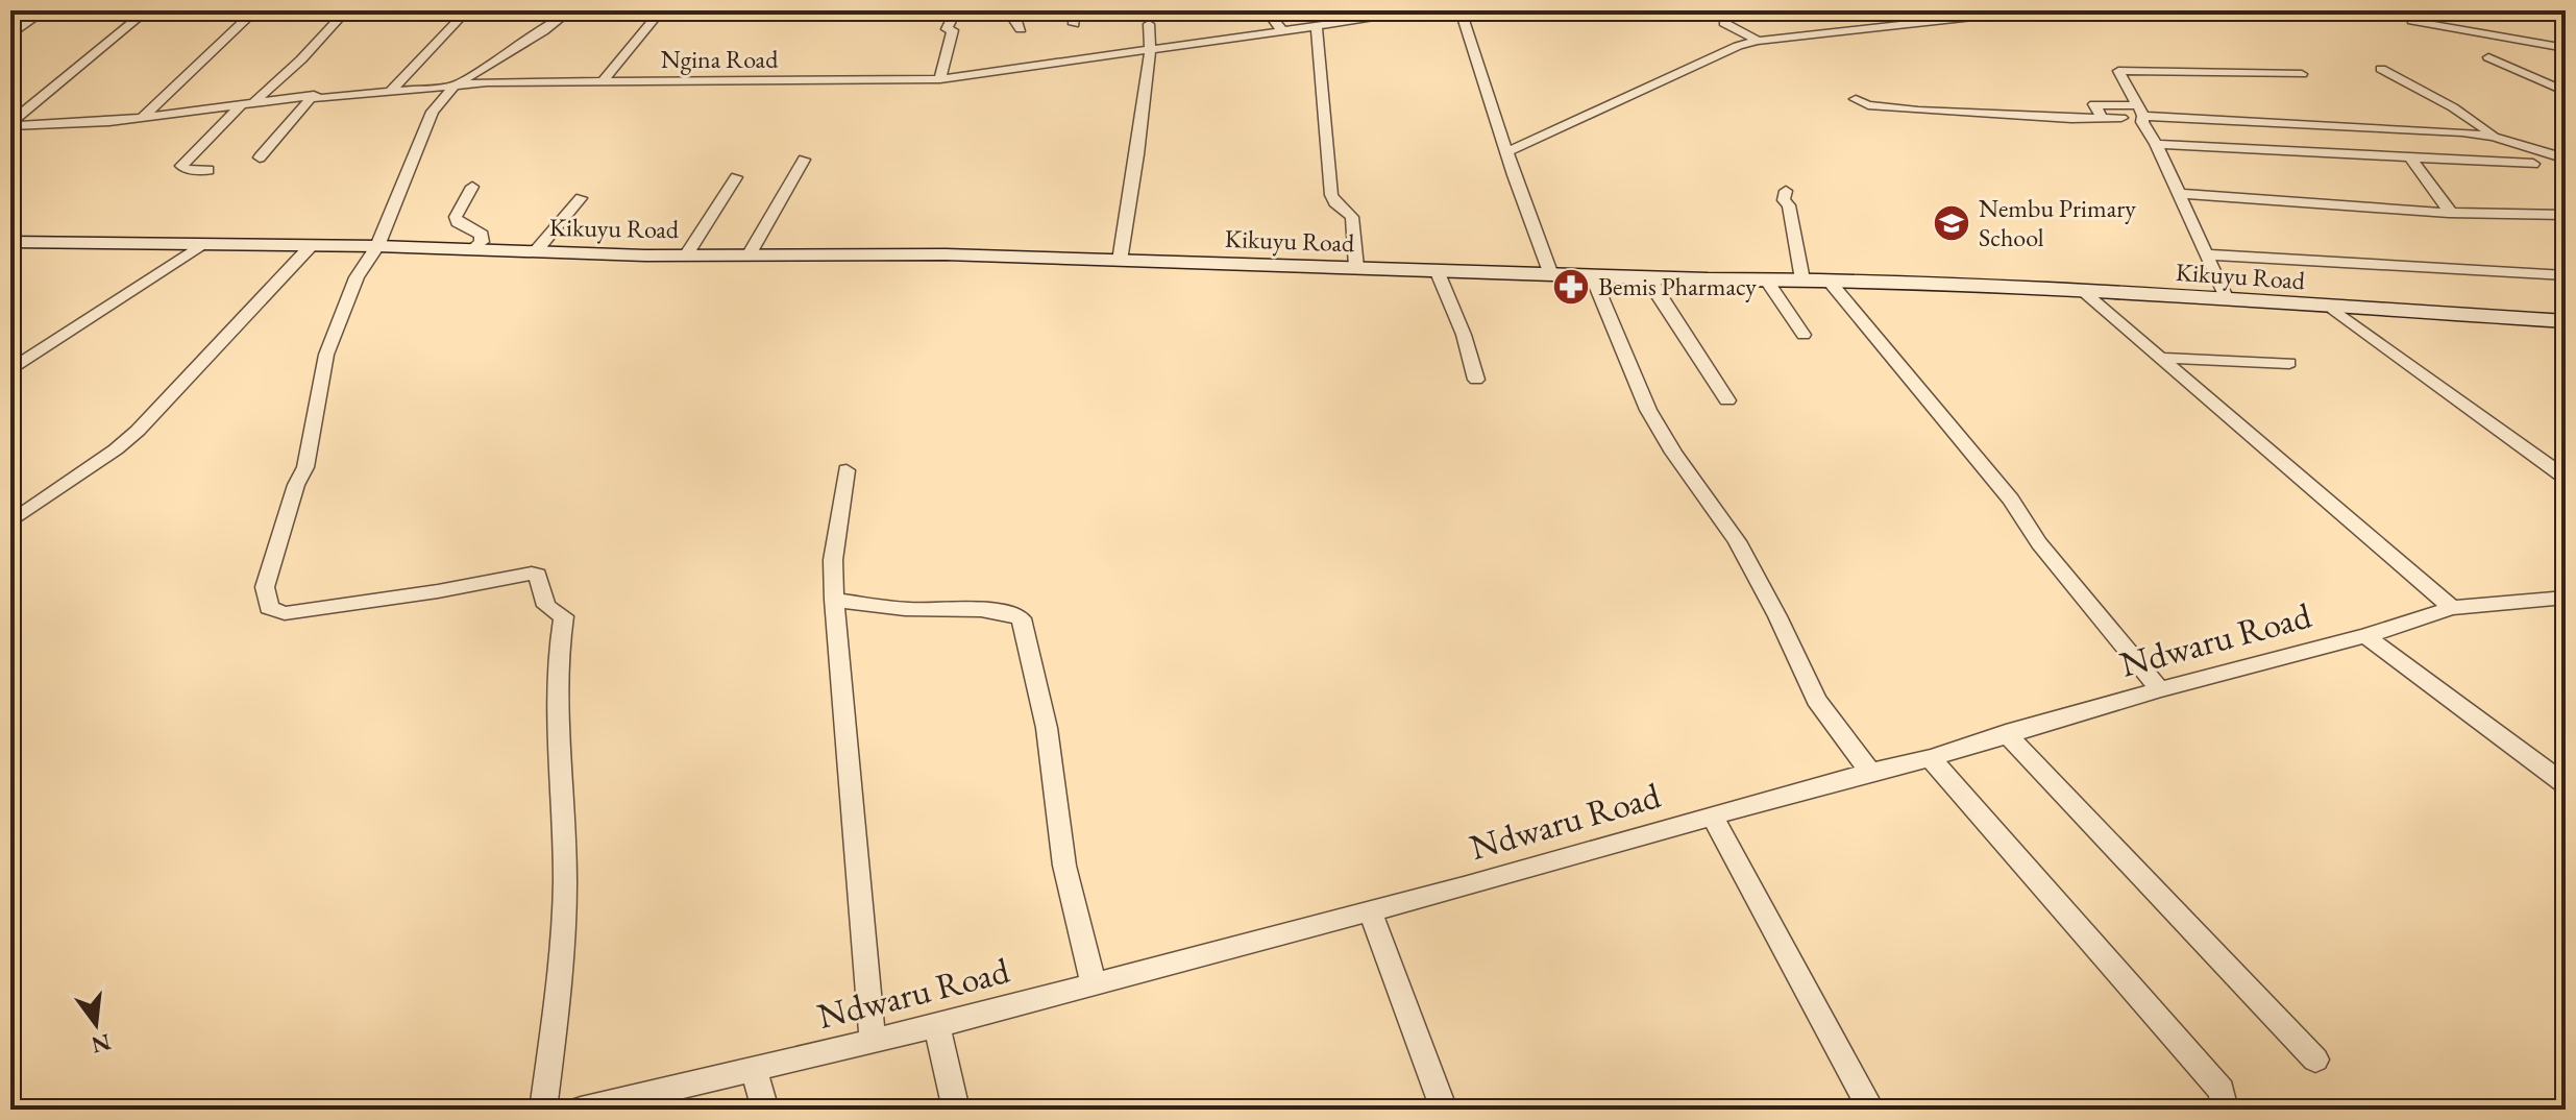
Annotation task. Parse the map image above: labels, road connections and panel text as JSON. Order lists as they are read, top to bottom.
{
  "streets": {
    "main road": ["Kikuyu Road"],
    "street": ["Ngina Road", "Ndwaru Road"]
  },
  "places": {
    "school or university": ["Nembu Primary School"],
    "pharmacy": ["Bemis Pharmacy"]
  },
  "north": "bottom"
}
